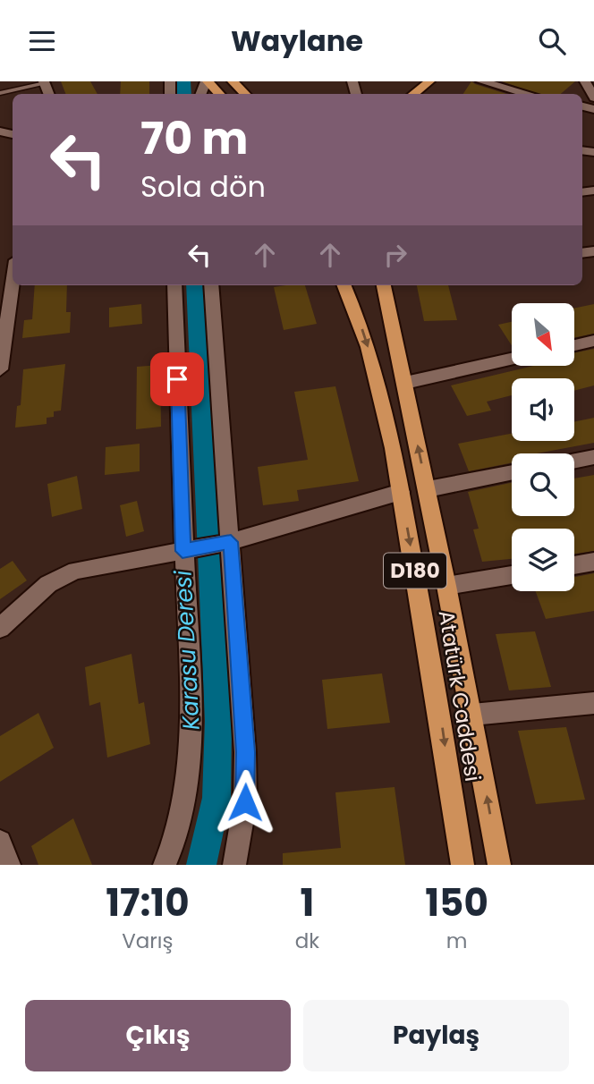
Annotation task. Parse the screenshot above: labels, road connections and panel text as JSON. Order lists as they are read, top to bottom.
{
  "streets": {
    "highway": ["D180", "Atatürk Caddesi"]
  },
  "water": ["Karasu Deresi"],
  "north": "bottom right",
  "page": {
    "header": "Waylane",
    "turn": ["70 m", "Sola dön"],
    "eta": [
      "17:10",
      "Varış",
      "1",
      "dk",
      "150",
      "m"
    ],
    "buttons": ["Çıkış", "Paylaş"]
  }
}
